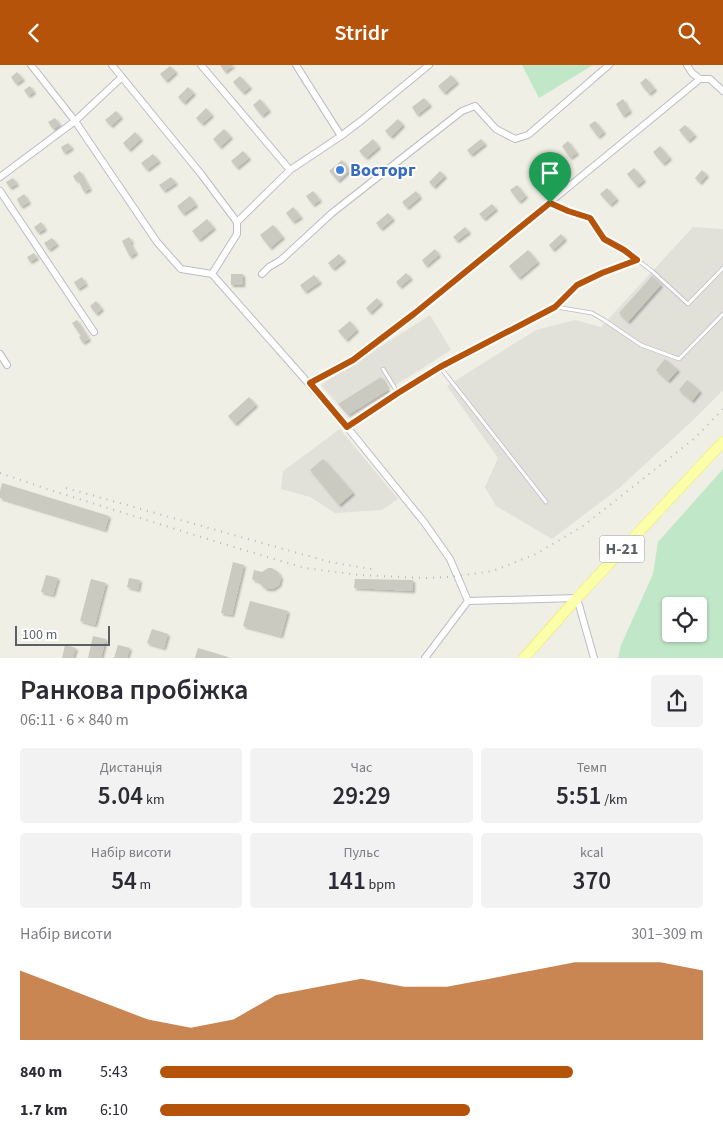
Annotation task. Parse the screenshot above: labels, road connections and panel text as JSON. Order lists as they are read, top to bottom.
{
  "streets": {
    "main road": ["Н-21"]
  },
  "places": ["Восторг"],
  "scale_bar": "100 m",
  "page": {
    "header": "Stridr",
    "scale": "100 m",
    "heading": ["Ранкова пробіжка", "06:11 · 6 × 840 m"],
    "stats": [
      ["Дистанція", "5.04 km"],
      ["Час", "29:29"],
      ["Темп", "5:51 /km"],
      ["Набір висоти", "54 m"],
      ["Пульс", "141 bpm"],
      ["kcal", "370"]
    ],
    "chart": ["Набір висоти", "301–309 m"],
    "list": [
      {
        "name": "840 m",
        "note": "5:43"
      },
      {
        "name": "1.7 km",
        "note": "6:10"
      }
    ]
  }
}
